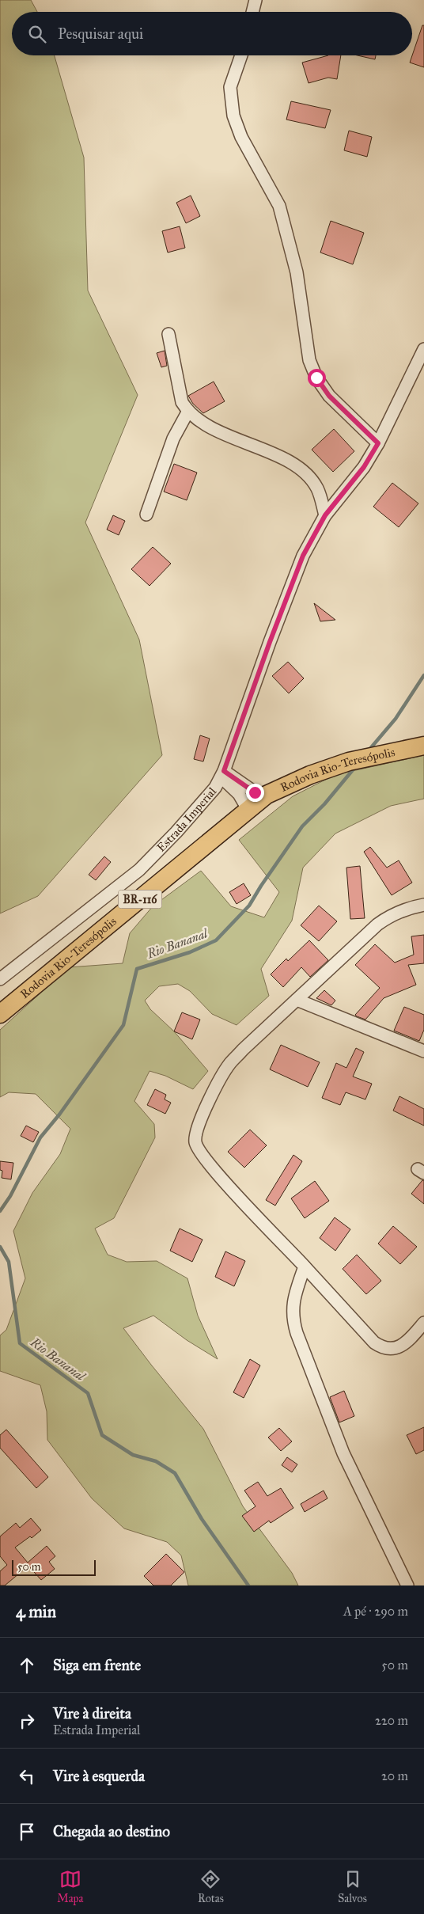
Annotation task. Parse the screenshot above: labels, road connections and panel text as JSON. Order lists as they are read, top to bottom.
{
  "streets": {
    "highway": ["Rodovia Rio-Teresópolis", "BR-116"],
    "street": ["Estrada Imperial"]
  },
  "water": ["Rio Bananal"],
  "scale_bar": "50 m",
  "page": {
    "search": "Pesquisar aqui",
    "scale": "50 m",
    "heading": ["4 min", "A pé · 290 m"],
    "list": [
      ["Siga em frente", "50 m"],
      ["Vire à direita", "Estrada Imperial", "220 m"],
      ["Vire à esquerda", "20 m"],
      "Chegada ao destino"
    ],
    "nav": ["Mapa", "Rotas", "Salvos"]
  }
}
